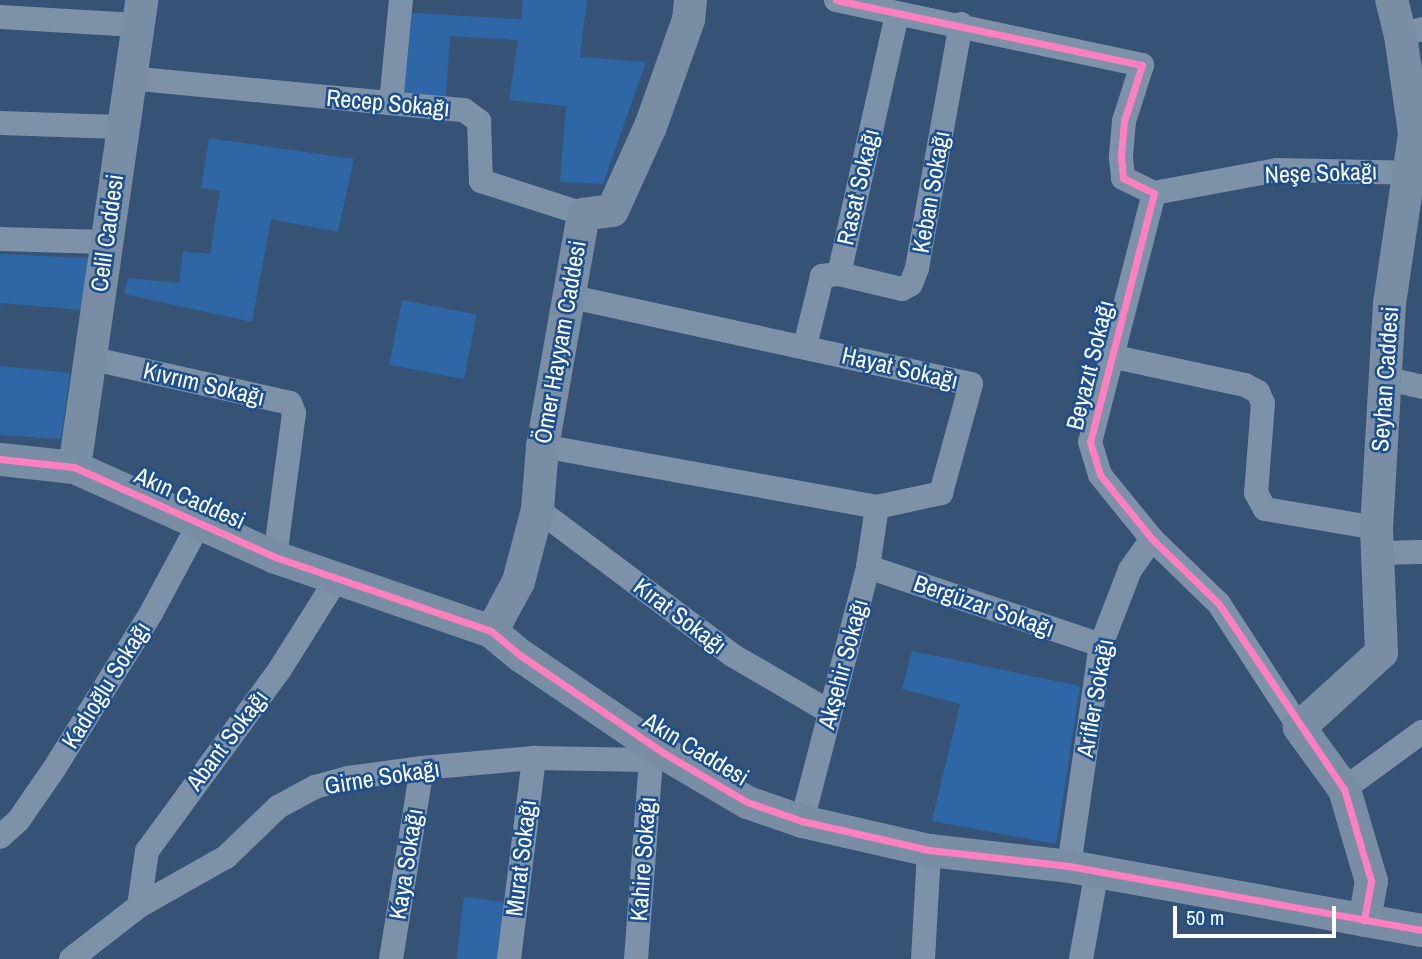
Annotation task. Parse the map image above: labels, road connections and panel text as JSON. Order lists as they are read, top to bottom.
{
  "streets": {
    "street": [
      "Recep Sokağı",
      "Neşe Sokağı",
      "Rasat Sokağı",
      "Keban Sokağı",
      "Celil Caddesi",
      "Ömer Hayyam Caddesi",
      "Beyazıt Sokağı",
      "Hayat Sokağı",
      "Seyhan Caddesi",
      "Kıvrım Sokağı",
      "Akın Caddesi",
      "Bergüzar Sokağı",
      "Kırat Sokağı",
      "Akşehir Sokağı",
      "Kadıoğlu Sokağı",
      "Arifler Sokağı",
      "Abant Sokağı",
      "Girne Sokağı",
      "Murat Sokağı",
      "Kahire Sokağı",
      "Kaya Sokağı"
    ]
  },
  "crossings": [
    ["Recep Sokağı", "Celil Caddesi"],
    ["Recep Sokağı", "Ömer Hayyam Caddesi"],
    ["Neşe Sokağı", "Beyazıt Sokağı"],
    ["Neşe Sokağı", "Seyhan Caddesi"],
    ["Rasat Sokağı", "Keban Sokağı"],
    ["Rasat Sokağı", "Hayat Sokağı"],
    ["Celil Caddesi", "Kıvrım Sokağı"],
    ["Celil Caddesi", "Akın Caddesi"],
    ["Ömer Hayyam Caddesi", "Hayat Sokağı"],
    ["Ömer Hayyam Caddesi", "Akın Caddesi"],
    ["Ömer Hayyam Caddesi", "Kırat Sokağı"],
    ["Beyazıt Sokağı", "Seyhan Caddesi"],
    ["Beyazıt Sokağı", "Akın Caddesi"],
    ["Beyazıt Sokağı", "Arifler Sokağı"],
    ["Hayat Sokağı", "Akşehir Sokağı"],
    ["Kıvrım Sokağı", "Akın Caddesi"],
    ["Akın Caddesi", "Akşehir Sokağı"],
    ["Akın Caddesi", "Kadıoğlu Sokağı"],
    ["Akın Caddesi", "Arifler Sokağı"],
    ["Akın Caddesi", "Abant Sokağı"],
    ["Akın Caddesi", "Girne Sokağı"],
    ["Akın Caddesi", "Kahire Sokağı"],
    ["Bergüzar Sokağı", "Akşehir Sokağı"],
    ["Bergüzar Sokağı", "Arifler Sokağı"],
    ["Kırat Sokağı", "Akşehir Sokağı"],
    ["Abant Sokağı", "Girne Sokağı"],
    ["Girne Sokağı", "Murat Sokağı"],
    ["Girne Sokağı", "Kahire Sokağı"],
    ["Girne Sokağı", "Kaya Sokağı"]
  ],
  "scale_bar": "50 m"
}
